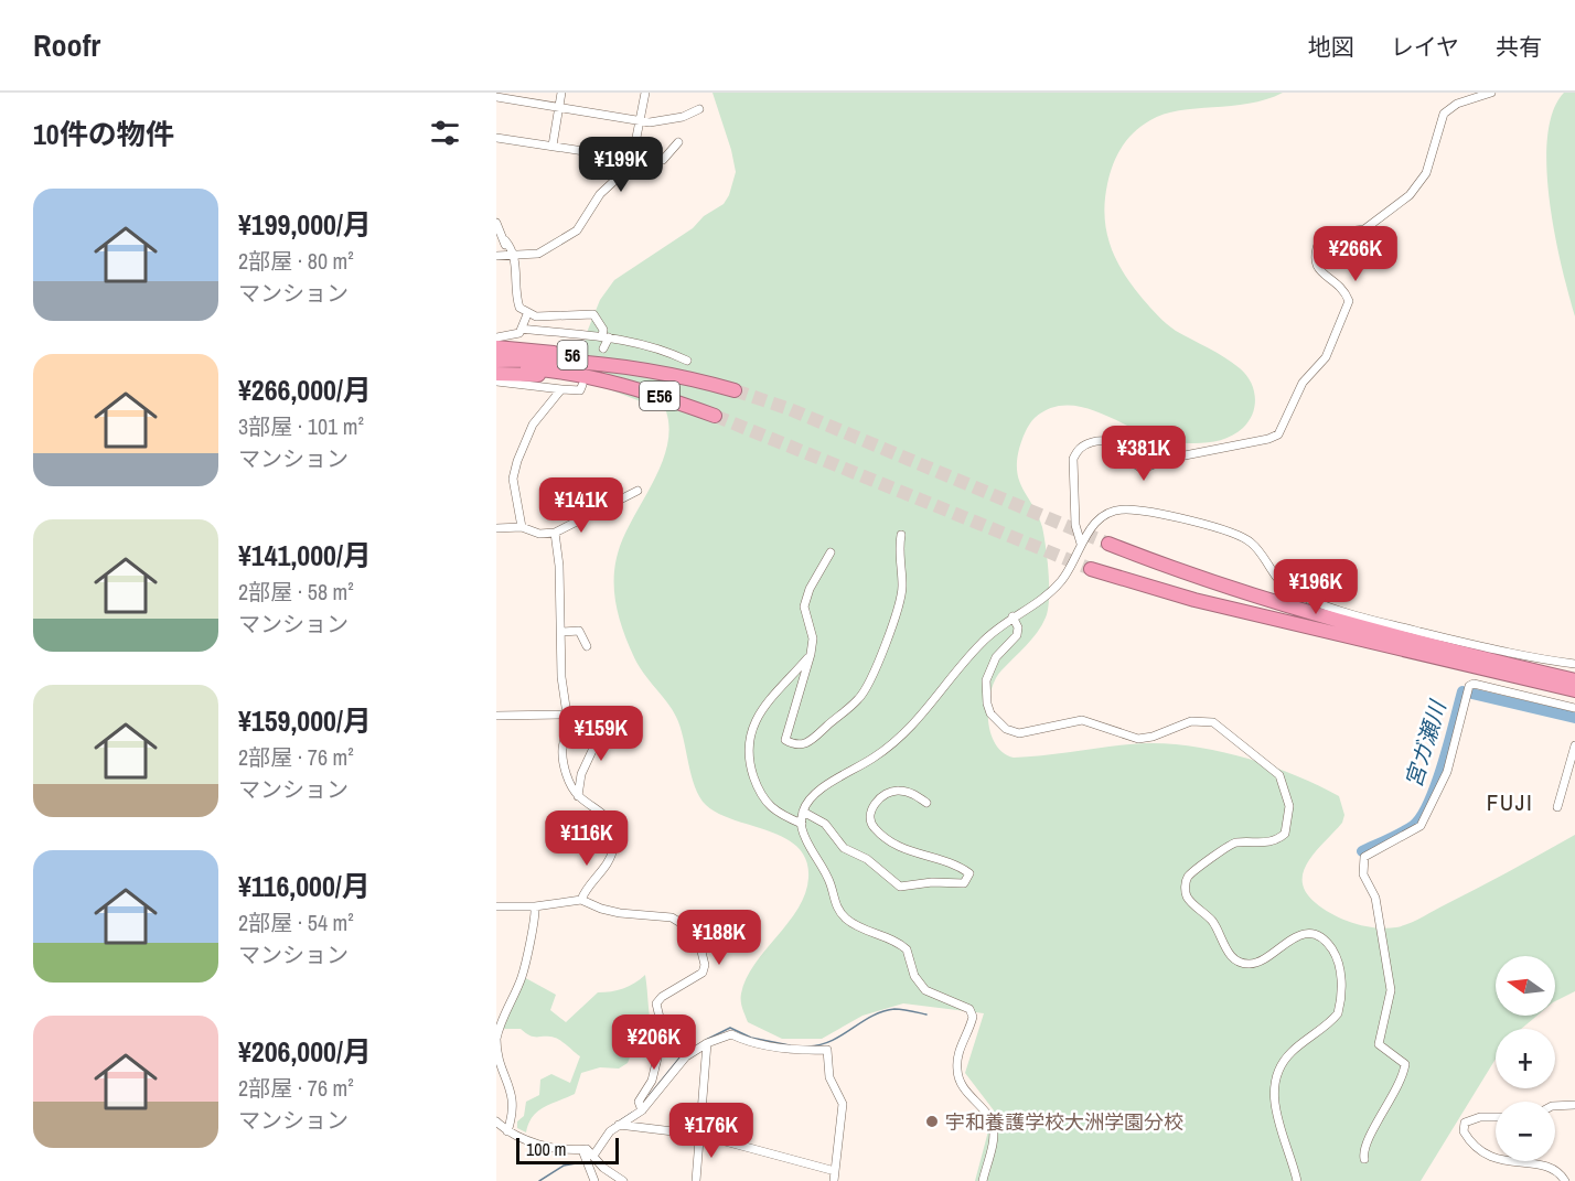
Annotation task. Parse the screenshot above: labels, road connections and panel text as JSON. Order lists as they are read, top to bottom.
{
  "streets": {
    "highway": ["56", "E56"]
  },
  "crossings": [
    ["56", "E56"]
  ],
  "districts": ["FUJI"],
  "water": ["宮ガ瀬川"],
  "places": ["宇和養護学校大洲学園分校"],
  "scale_bar": "100 m",
  "north": "left",
  "page": {
    "header": "Roofr",
    "nav": ["地図", "レイヤ", "共有"],
    "heading": "10件の物件",
    "price": [
      "¥199K",
      "¥266K",
      "¥381K",
      "¥141K",
      "¥196K",
      "¥159K",
      "¥116K",
      "¥188K",
      "¥206K",
      "¥176K"
    ],
    "list": [
      {
        "name": "¥199,000/月",
        "note": "2部屋 · 80 m² · マンション"
      },
      {
        "name": "¥266,000/月",
        "note": "3部屋 · 101 m² · マンション"
      },
      {
        "name": "¥141,000/月",
        "note": "2部屋 · 58 m² · マンション"
      },
      {
        "name": "¥159,000/月",
        "note": "2部屋 · 76 m² · マンション"
      },
      {
        "name": "¥116,000/月",
        "note": "2部屋 · 54 m² · マンション"
      },
      {
        "name": "¥206,000/月",
        "note": "2部屋 · 76 m² · マンション"
      }
    ],
    "map_buttons": ["+", "−"],
    "scale": "100 m"
  }
}
